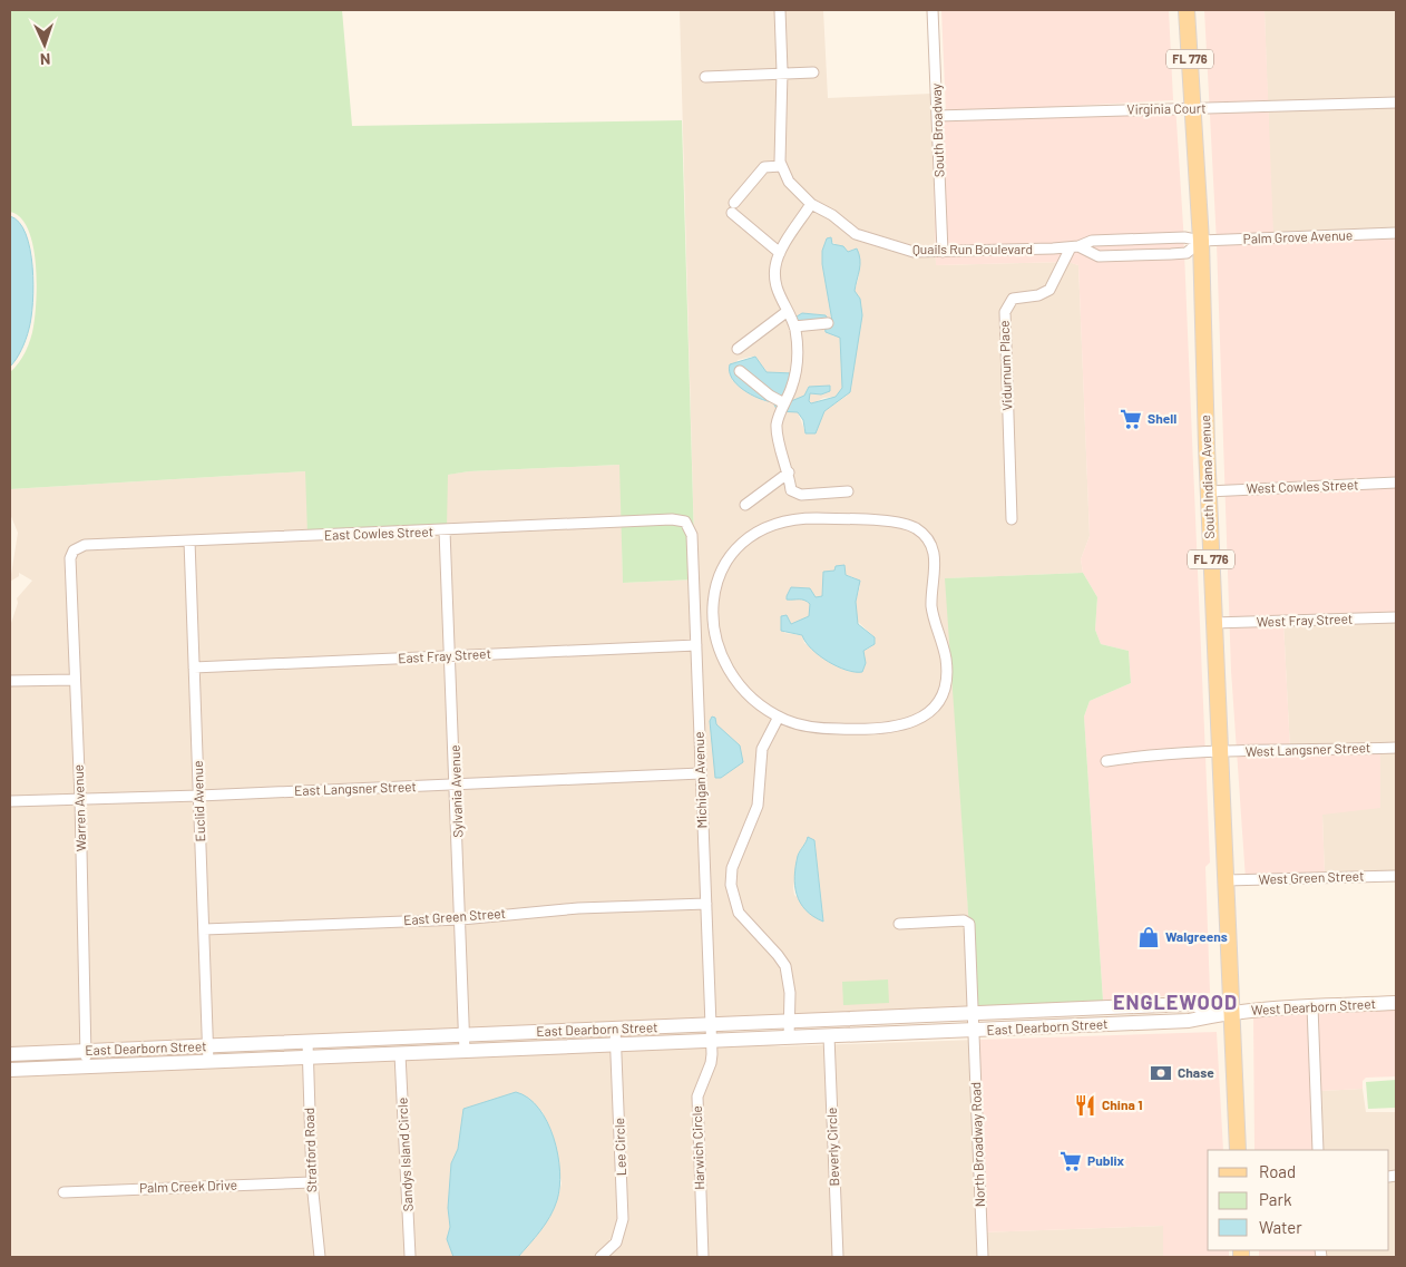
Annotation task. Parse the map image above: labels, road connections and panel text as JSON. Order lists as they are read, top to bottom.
{
  "streets": {
    "main road": [
      "FL 776",
      "South Indiana Avenue",
      "West Dearborn Street",
      "East Dearborn Street"
    ],
    "street": [
      "Virginia Court",
      "South Broadway",
      "Palm Grove Avenue",
      "Quails Run Boulevard",
      "Vidurnum Place",
      "West Cowles Street",
      "East Cowles Street",
      "West Fray Street",
      "East Fray Street",
      "West Langsner Street",
      "Michigan Avenue",
      "East Langsner Street",
      "Sylvania Avenue",
      "Euclid Avenue",
      "Warren Avenue",
      "West Green Street",
      "East Green Street",
      "North Broadway Road",
      "Lee Circle",
      "Beverly Circle",
      "Harwich Circle",
      "Stratford Road",
      "Sandys Island Circle",
      "Palm Creek Drive"
    ]
  },
  "crossings": [
    ["FL 776", "South Indiana Avenue"],
    ["FL 776", "West Dearborn Street"],
    ["FL 776", "East Dearborn Street"],
    ["Virginia Court", "South Broadway"],
    ["Virginia Court", "South Indiana Avenue"],
    ["South Broadway", "Quails Run Boulevard"],
    ["Palm Grove Avenue", "Quails Run Boulevard"],
    ["Palm Grove Avenue", "South Indiana Avenue"],
    ["Quails Run Boulevard", "Vidurnum Place"],
    ["Quails Run Boulevard", "South Indiana Avenue"],
    ["South Indiana Avenue", "West Cowles Street"],
    ["South Indiana Avenue", "West Fray Street"],
    ["South Indiana Avenue", "West Langsner Street"],
    ["South Indiana Avenue", "West Green Street"],
    ["South Indiana Avenue", "West Dearborn Street"],
    ["South Indiana Avenue", "East Dearborn Street"],
    ["East Cowles Street", "Michigan Avenue"],
    ["East Cowles Street", "Sylvania Avenue"],
    ["East Cowles Street", "Euclid Avenue"],
    ["East Cowles Street", "Warren Avenue"],
    ["East Fray Street", "Michigan Avenue"],
    ["East Fray Street", "Sylvania Avenue"],
    ["East Fray Street", "Euclid Avenue"],
    ["Michigan Avenue", "East Langsner Street"],
    ["Michigan Avenue", "East Green Street"],
    ["Michigan Avenue", "East Dearborn Street"],
    ["Michigan Avenue", "Harwich Circle"],
    ["East Langsner Street", "Sylvania Avenue"],
    ["East Langsner Street", "Euclid Avenue"],
    ["East Langsner Street", "Warren Avenue"],
    ["Sylvania Avenue", "East Green Street"],
    ["Sylvania Avenue", "East Dearborn Street"],
    ["Euclid Avenue", "East Green Street"],
    ["Euclid Avenue", "East Dearborn Street"],
    ["Warren Avenue", "East Dearborn Street"],
    ["West Dearborn Street", "East Dearborn Street"],
    ["East Dearborn Street", "North Broadway Road"],
    ["East Dearborn Street", "Lee Circle"],
    ["East Dearborn Street", "Beverly Circle"],
    ["East Dearborn Street", "Harwich Circle"],
    ["East Dearborn Street", "Stratford Road"],
    ["East Dearborn Street", "Sandys Island Circle"],
    ["Stratford Road", "Palm Creek Drive"]
  ],
  "districts": ["ENGLEWOOD"],
  "places": {
    "supermarket": ["Shell", "Publix"],
    "shop": ["Walgreens"],
    "bank": ["Chase"],
    "restaurant": ["China 1"]
  },
  "legend": ["Road", "Park", "Water"],
  "north": "bottom"
}
